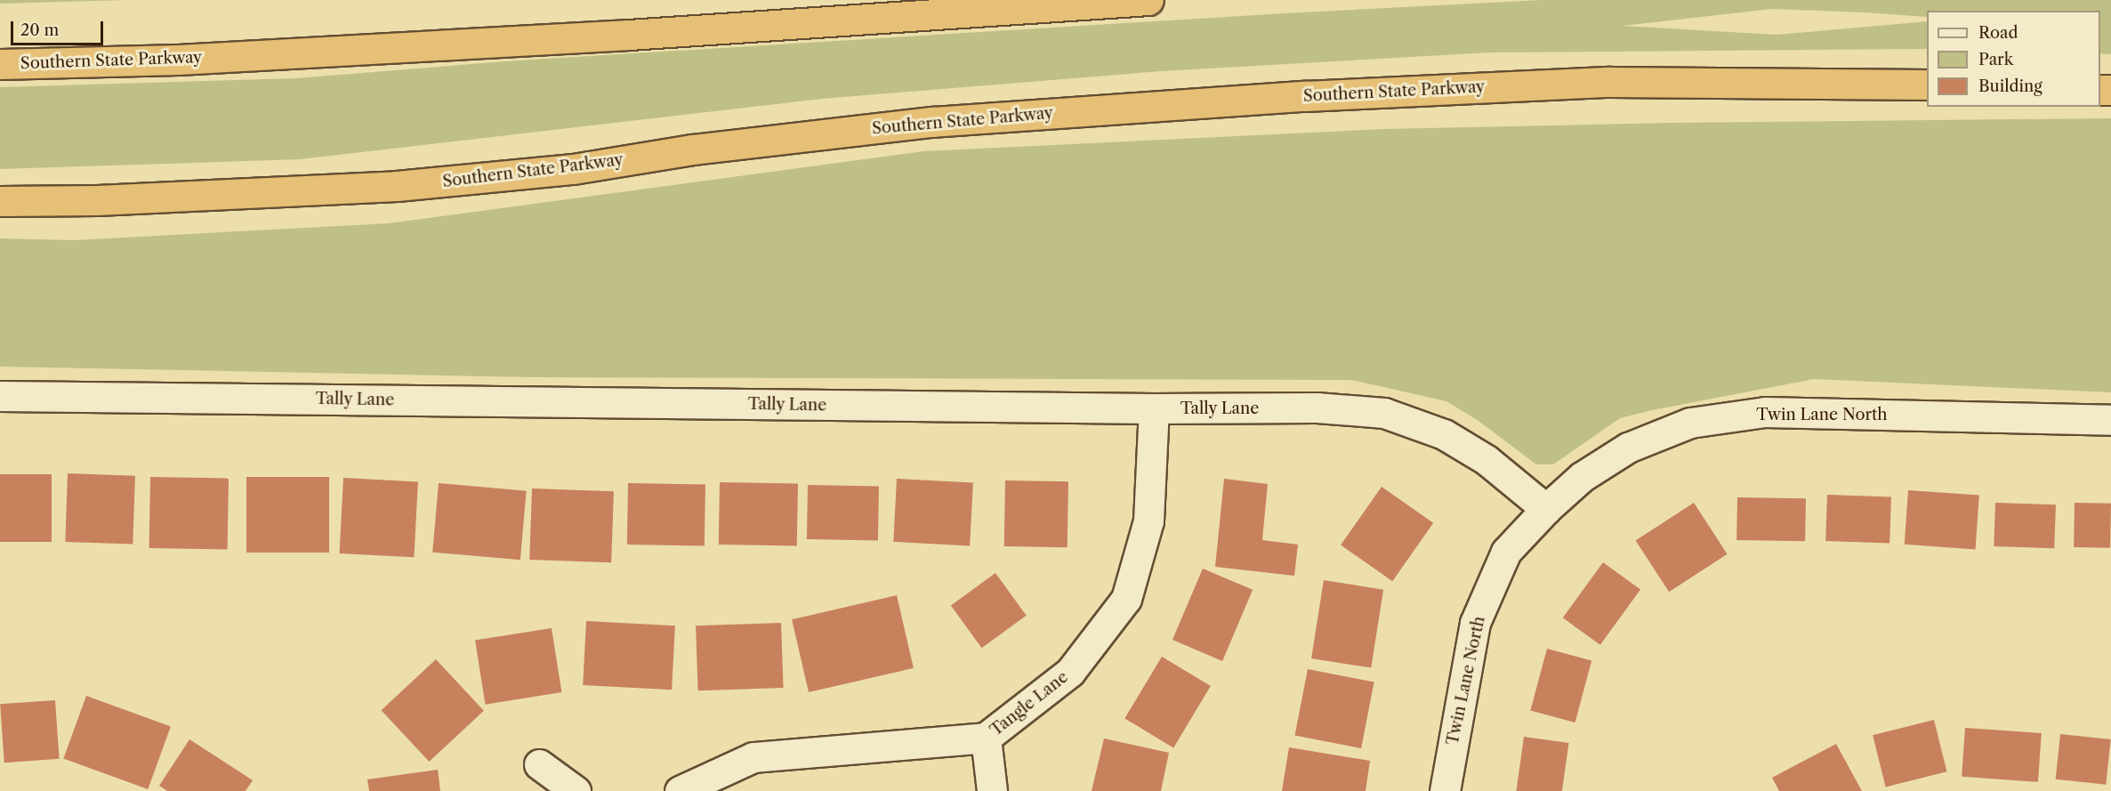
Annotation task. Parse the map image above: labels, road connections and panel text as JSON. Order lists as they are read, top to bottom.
{
  "streets": {
    "highway": ["Southern State Parkway"],
    "street": ["Tally Lane", "Twin Lane North", "Tangle Lane"]
  },
  "crossings": [
    ["Tally Lane", "Twin Lane North"],
    ["Tally Lane", "Tangle Lane"]
  ],
  "legend": ["Road", "Park", "Building"],
  "scale_bar": "20 m"
}
